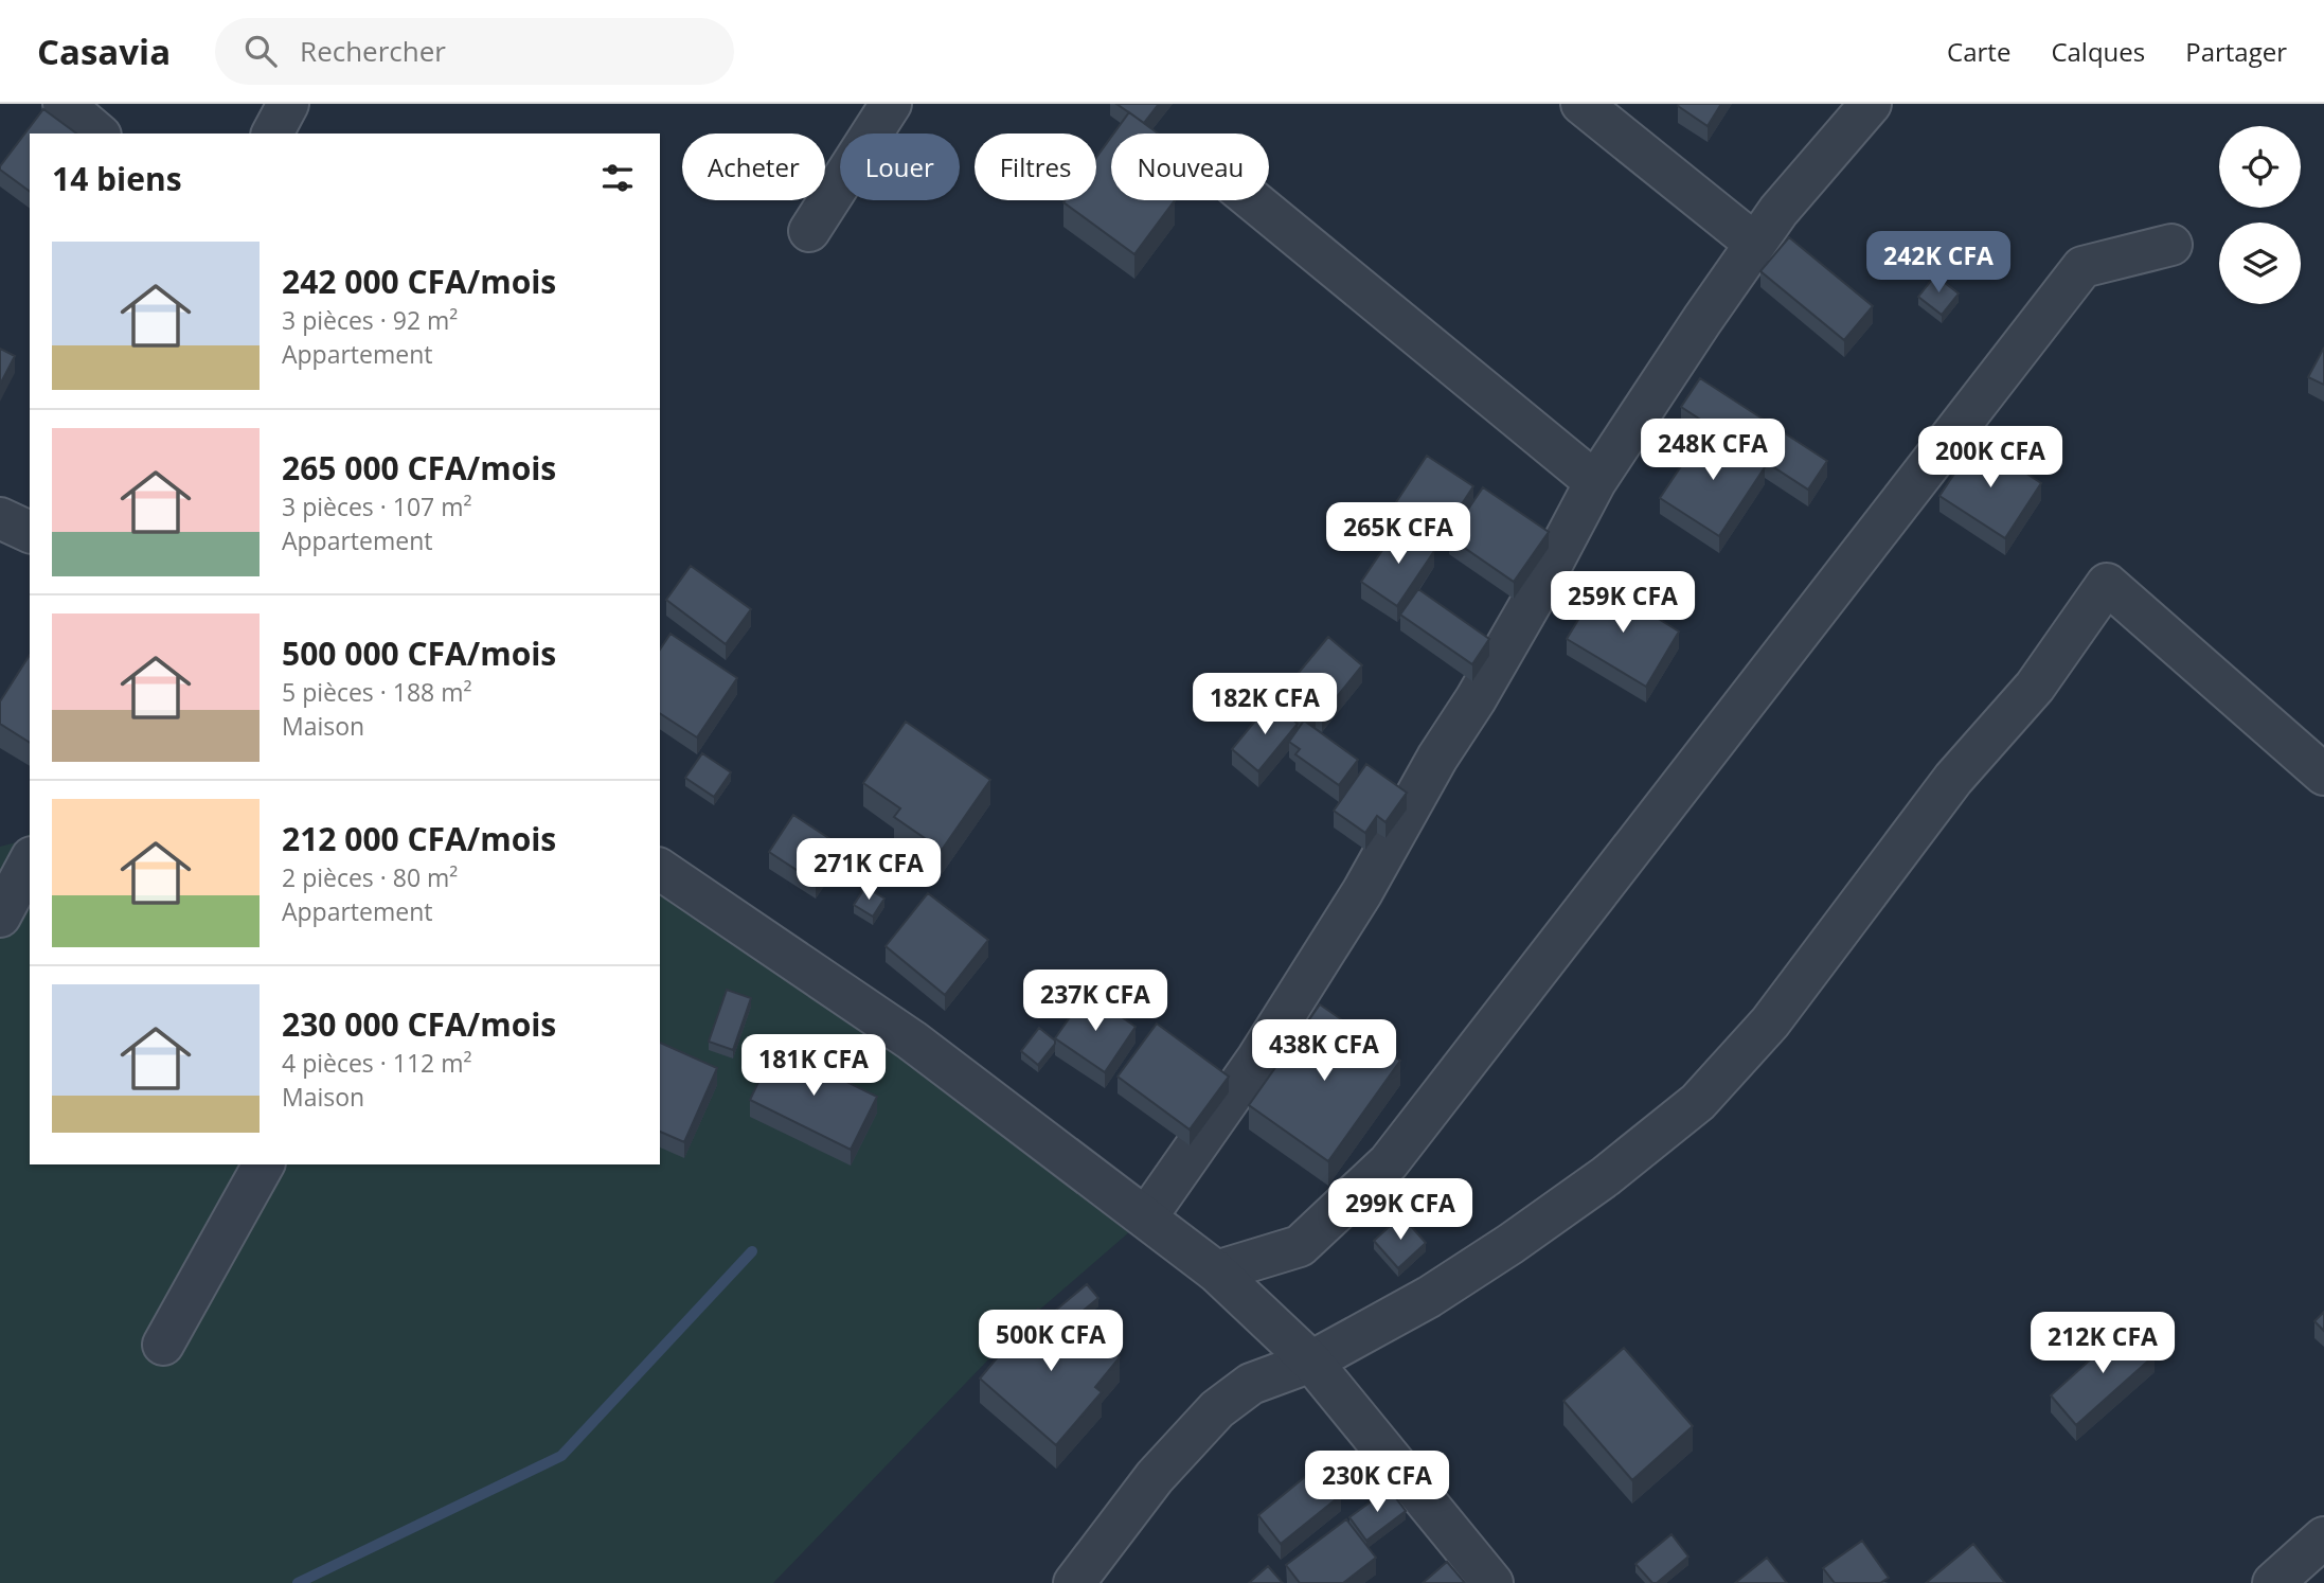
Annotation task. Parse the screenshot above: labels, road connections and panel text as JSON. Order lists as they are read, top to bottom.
{
  "page": {
    "header": "Casavia",
    "search": "Rechercher",
    "nav": ["Carte", "Calques", "Partager"],
    "chip": [
      "Acheter",
      "Louer",
      "Filtres",
      "Nouveau"
    ],
    "heading": "14 biens",
    "list": [
      {
        "name": "242 000 CFA/mois",
        "note": "3 pièces · 92 m² · Appartement"
      },
      {
        "name": "265 000 CFA/mois",
        "note": "3 pièces · 107 m² · Appartement"
      },
      {
        "name": "500 000 CFA/mois",
        "note": "5 pièces · 188 m² · Maison"
      },
      {
        "name": "212 000 CFA/mois",
        "note": "2 pièces · 80 m² · Appartement"
      },
      {
        "name": "230 000 CFA/mois",
        "note": "4 pièces · 112 m² · Maison"
      }
    ],
    "price": [
      "242K CFA",
      "248K CFA",
      "200K CFA",
      "265K CFA",
      "259K CFA",
      "182K CFA",
      "271K CFA",
      "237K CFA",
      "438K CFA",
      "181K CFA",
      "299K CFA",
      "500K CFA",
      "212K CFA",
      "230K CFA"
    ]
  }
}
